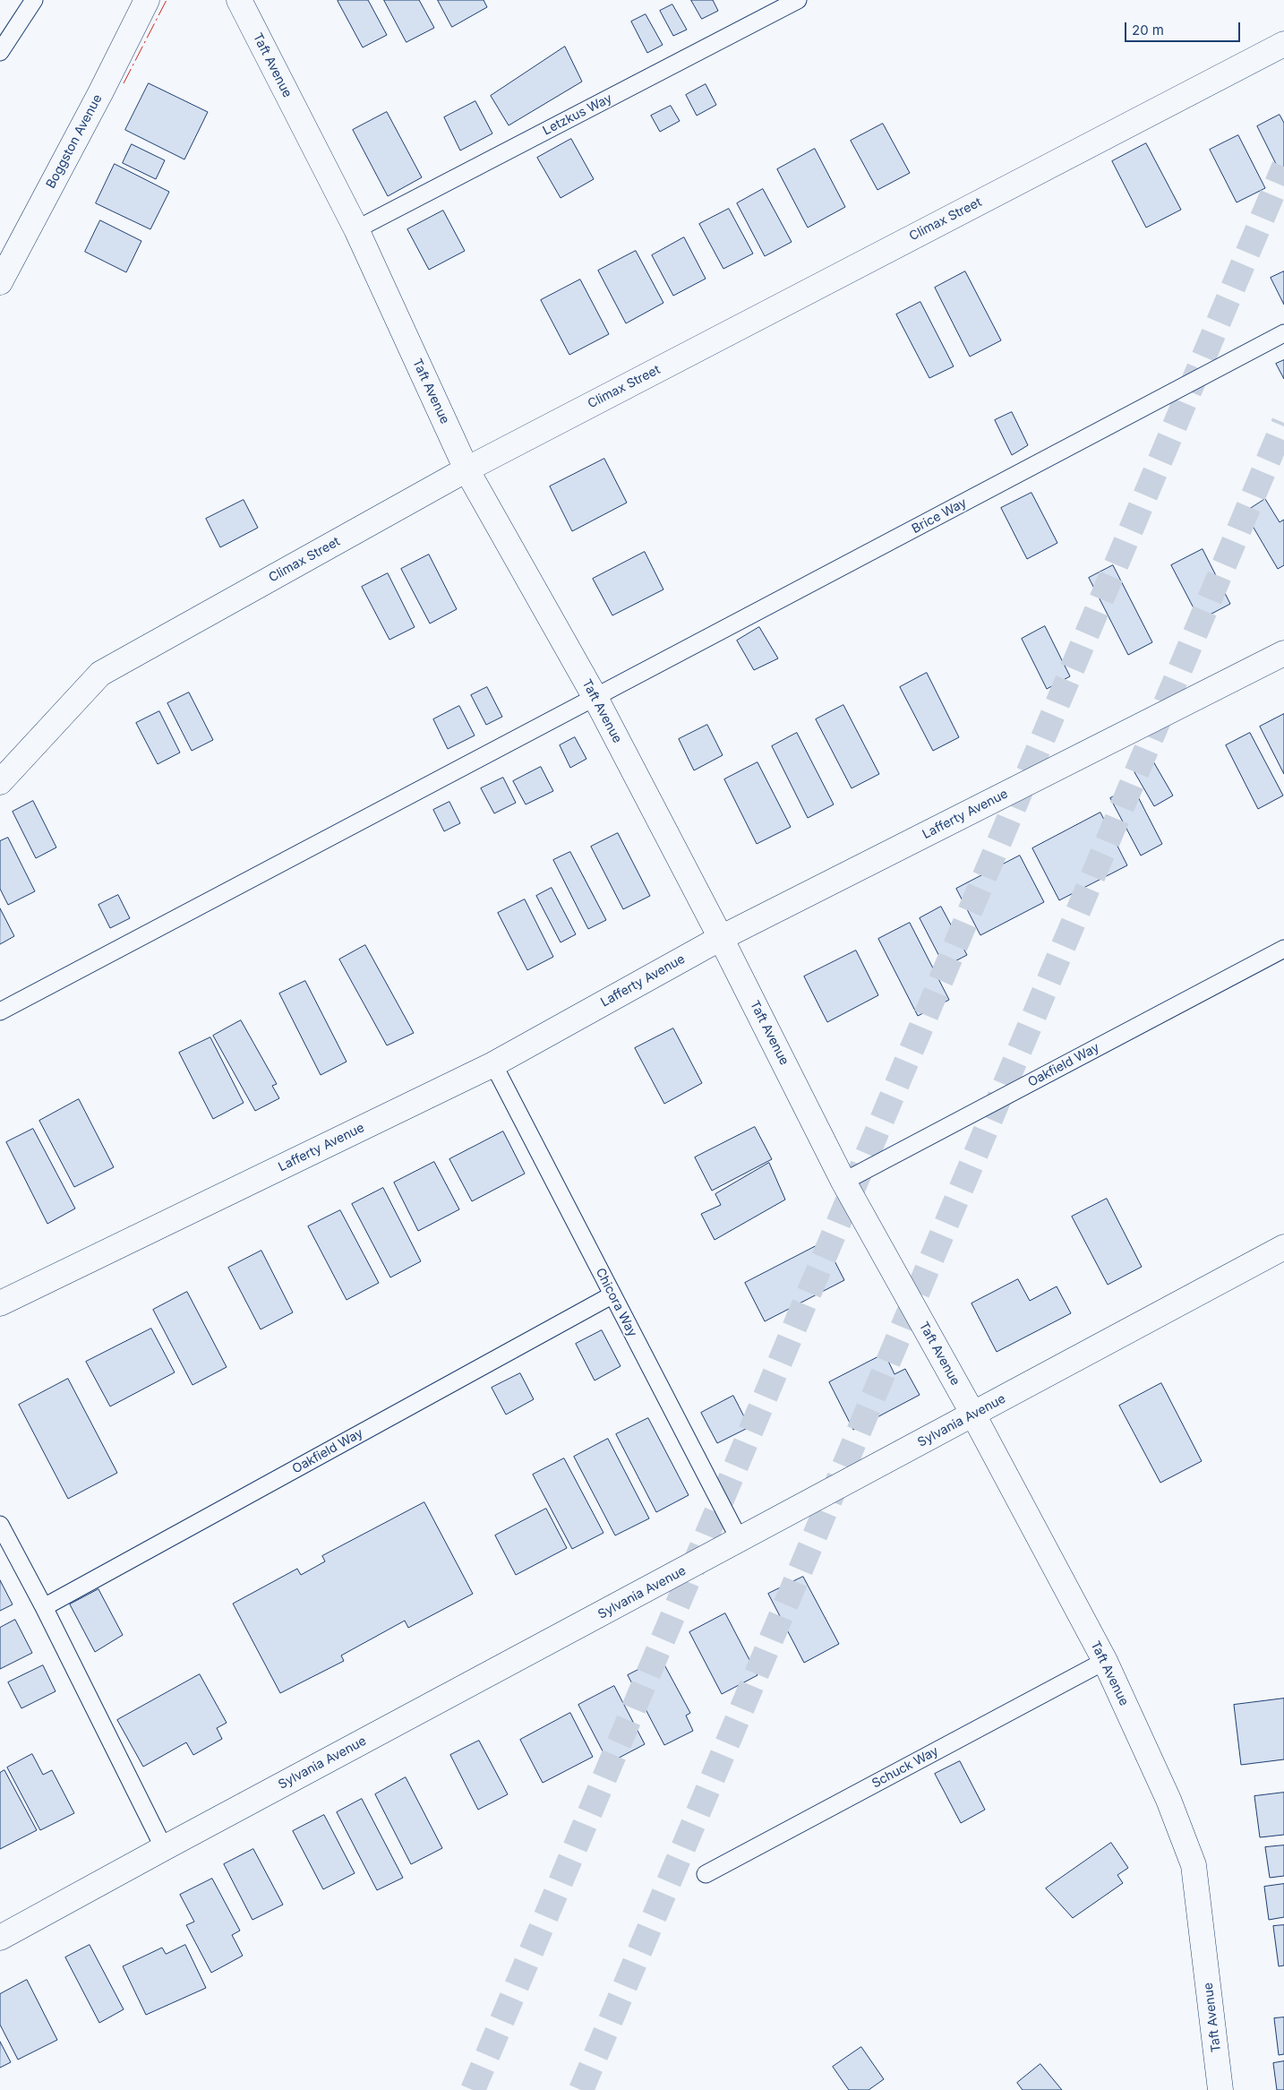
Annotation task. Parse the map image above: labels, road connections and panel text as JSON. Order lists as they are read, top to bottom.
{
  "streets": {
    "street": [
      "Taft Avenue",
      "Boggston Avenue",
      "Climax Street",
      "Lafferty Avenue",
      "Sylvania Avenue"
    ],
    "lane": [
      "Letzkus Way",
      "Brice Way",
      "Oakfield Way",
      "Chicora Way",
      "Schuck Way"
    ]
  },
  "crossings": [
    ["Taft Avenue", "Letzkus Way"],
    ["Taft Avenue", "Climax Street"],
    ["Taft Avenue", "Brice Way"],
    ["Taft Avenue", "Lafferty Avenue"],
    ["Taft Avenue", "Oakfield Way"],
    ["Taft Avenue", "Sylvania Avenue"],
    ["Taft Avenue", "Schuck Way"],
    ["Lafferty Avenue", "Chicora Way"],
    ["Oakfield Way", "Chicora Way"],
    ["Chicora Way", "Sylvania Avenue"]
  ],
  "scale_bar": "20 m"
}
